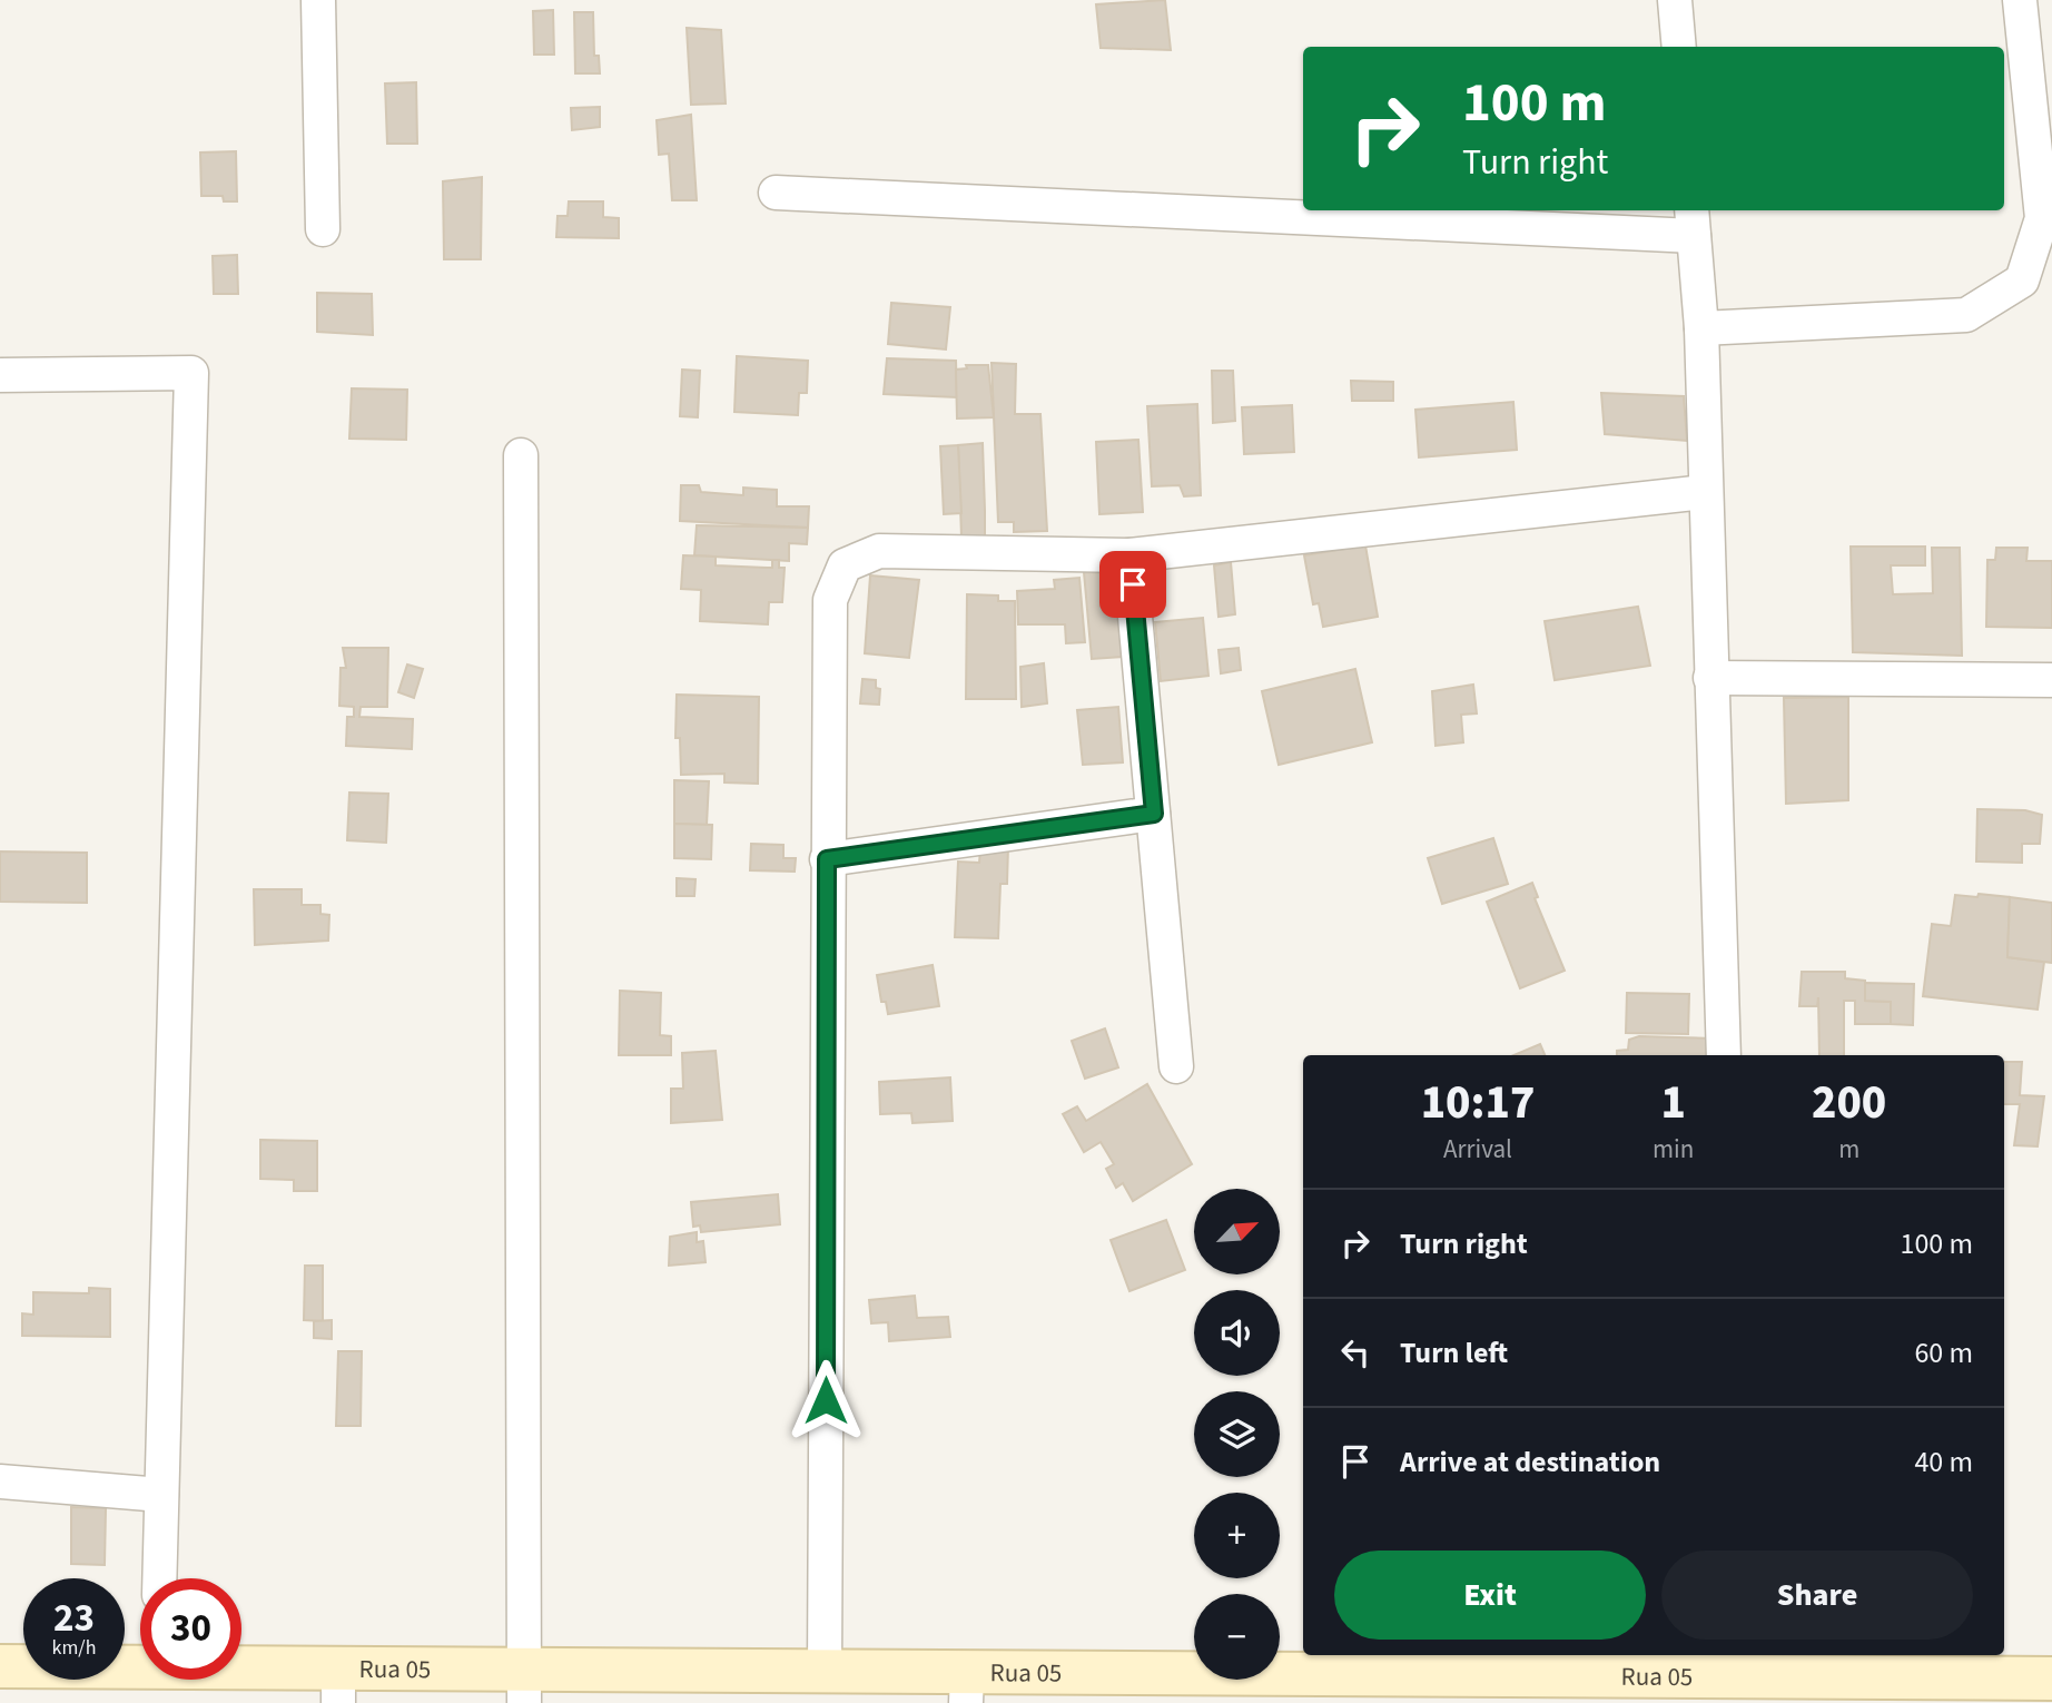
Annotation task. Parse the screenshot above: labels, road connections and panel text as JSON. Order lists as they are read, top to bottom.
{
  "streets": {
    "street": ["Rua 05"]
  },
  "north": "top right",
  "page": {
    "turn": ["100 m", "Turn right"],
    "eta": [
      "10:17",
      "Arrival",
      "1",
      "min",
      "200",
      "m"
    ],
    "list": [
      {
        "name": "Turn right",
        "value": "100 m"
      },
      {
        "name": "Turn left",
        "value": "60 m"
      },
      {
        "name": "Arrive at destination",
        "value": "40 m"
      }
    ],
    "map_buttons": ["+", "−"],
    "buttons": ["Exit", "Share"],
    "speed": "23 km/h",
    "limit": "30"
  }
}
